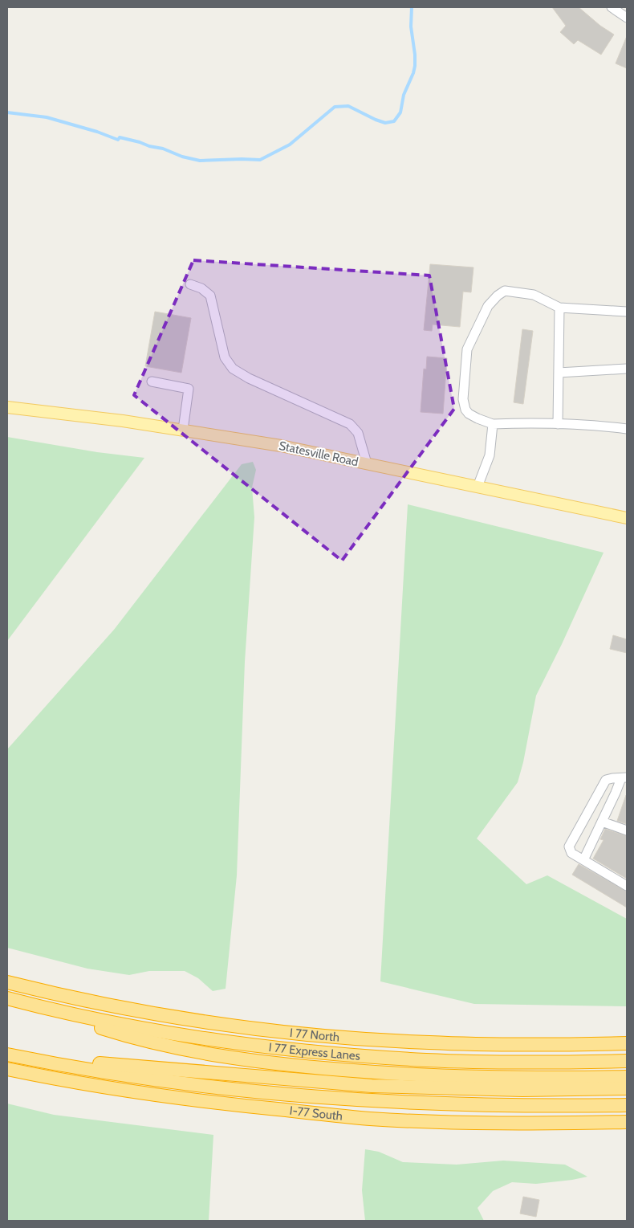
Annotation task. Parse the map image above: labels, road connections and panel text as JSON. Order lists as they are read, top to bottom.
{
  "streets": {
    "highway": ["I 77 North", "I 77 Express Lanes", "I-77 South"],
    "main road": ["Statesville Road"]
  }
}
